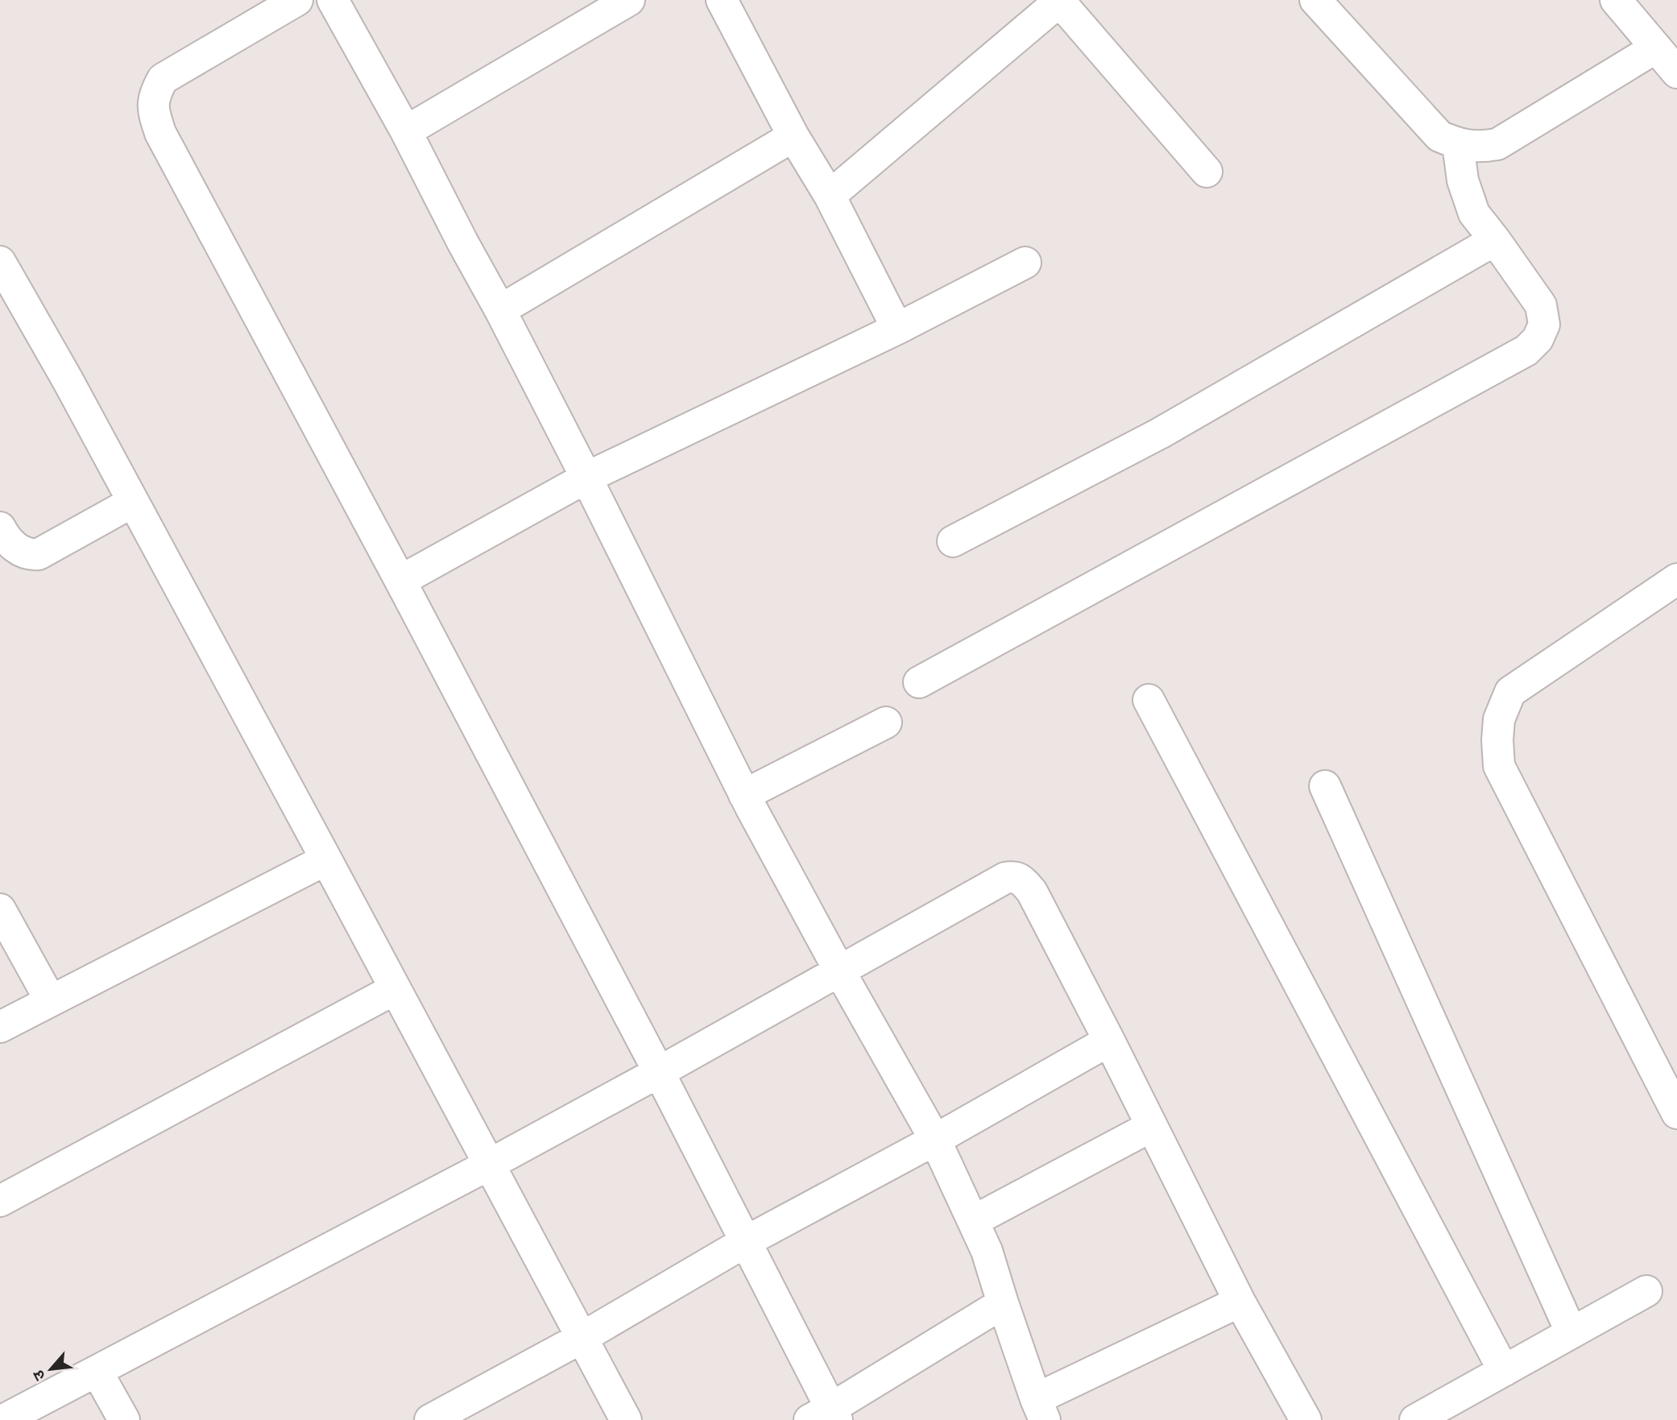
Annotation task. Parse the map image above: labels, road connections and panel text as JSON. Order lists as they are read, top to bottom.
{
  "north": "bottom left"
}
